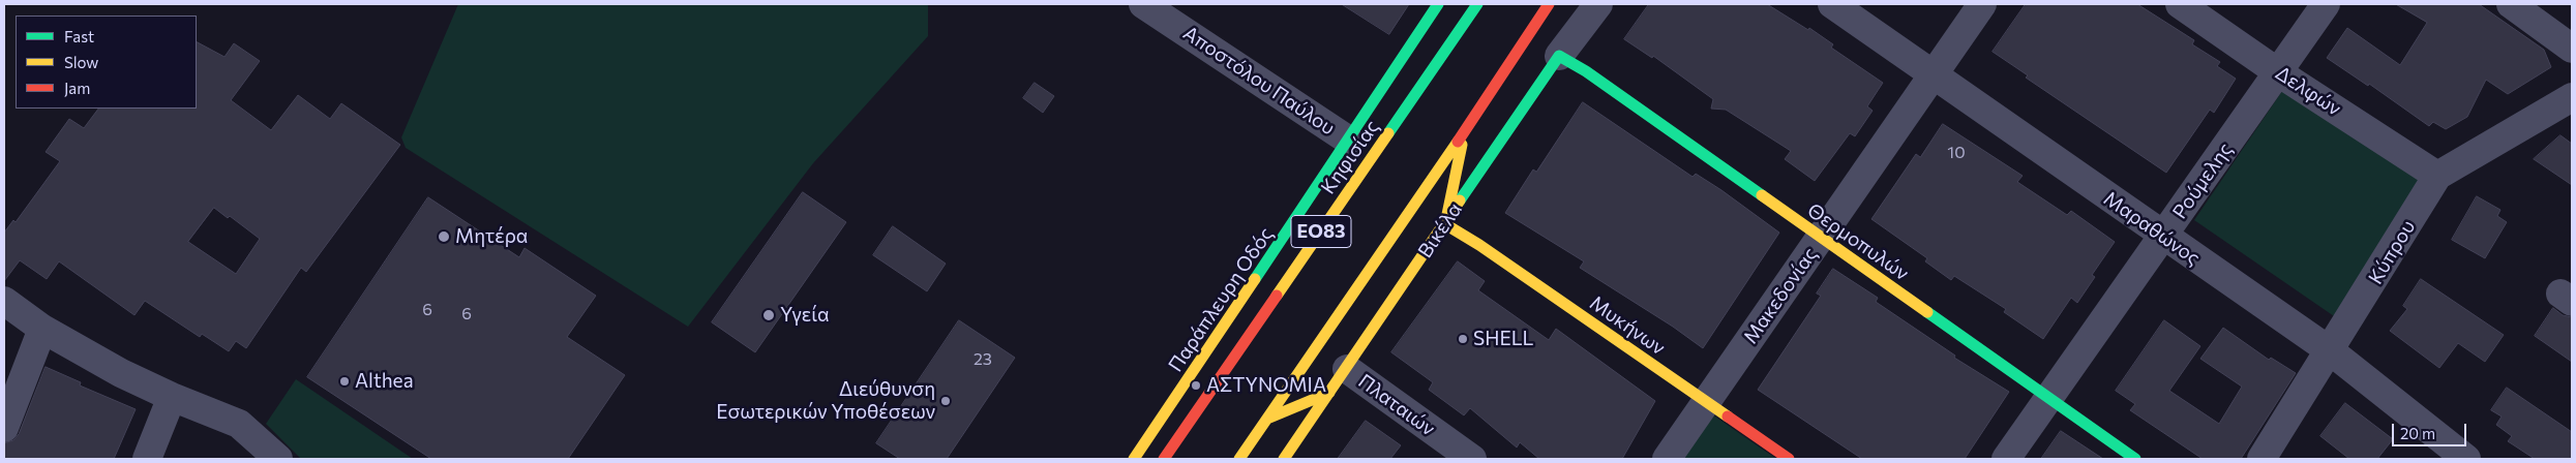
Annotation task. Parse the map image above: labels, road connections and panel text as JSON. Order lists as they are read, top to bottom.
{
  "streets": {
    "street": [
      "Αποστόλου Παύλου",
      "Δελφών",
      "Κηφισίας",
      "Ρούμελης",
      "Μαραθώνος",
      "Βικέλα",
      "ΕΟ83",
      "Θερμοπυλών",
      "Κύπρου",
      "Μακεδονίας",
      "Παράπλευρη Οδός",
      "Μυκήνων",
      "Πλαταιών"
    ]
  },
  "crossings": [
    ["Αποστόλου Παύλου", "Παράπλευρη Οδός"],
    ["Δελφών", "Ρούμελης"],
    ["Δελφών", "Κύπρου"],
    ["Ρούμελης", "Μαραθώνος"],
    ["Ρούμελης", "Θερμοπυλών"],
    ["Μαραθώνος", "Κύπρου"],
    ["Μαραθώνος", "Μακεδονίας"],
    ["Βικέλα", "Θερμοπυλών"],
    ["Βικέλα", "Μυκήνων"],
    ["Βικέλα", "Πλαταιών"],
    ["Θερμοπυλών", "Μακεδονίας"],
    ["Μακεδονίας", "Μυκήνων"]
  ],
  "places": [
    "Μητέρα",
    "Υγεία",
    "SHELL",
    "Althea",
    "ΑΣΤΥΝΟΜΙΑ",
    "Διεύθυνση Εσωτερικών Υποθέσεων"
  ],
  "house_numbers": [
    "10",
    "6",
    "6",
    "23"
  ],
  "legend": ["Fast", "Slow", "Jam"],
  "scale_bar": "20 m"
}
